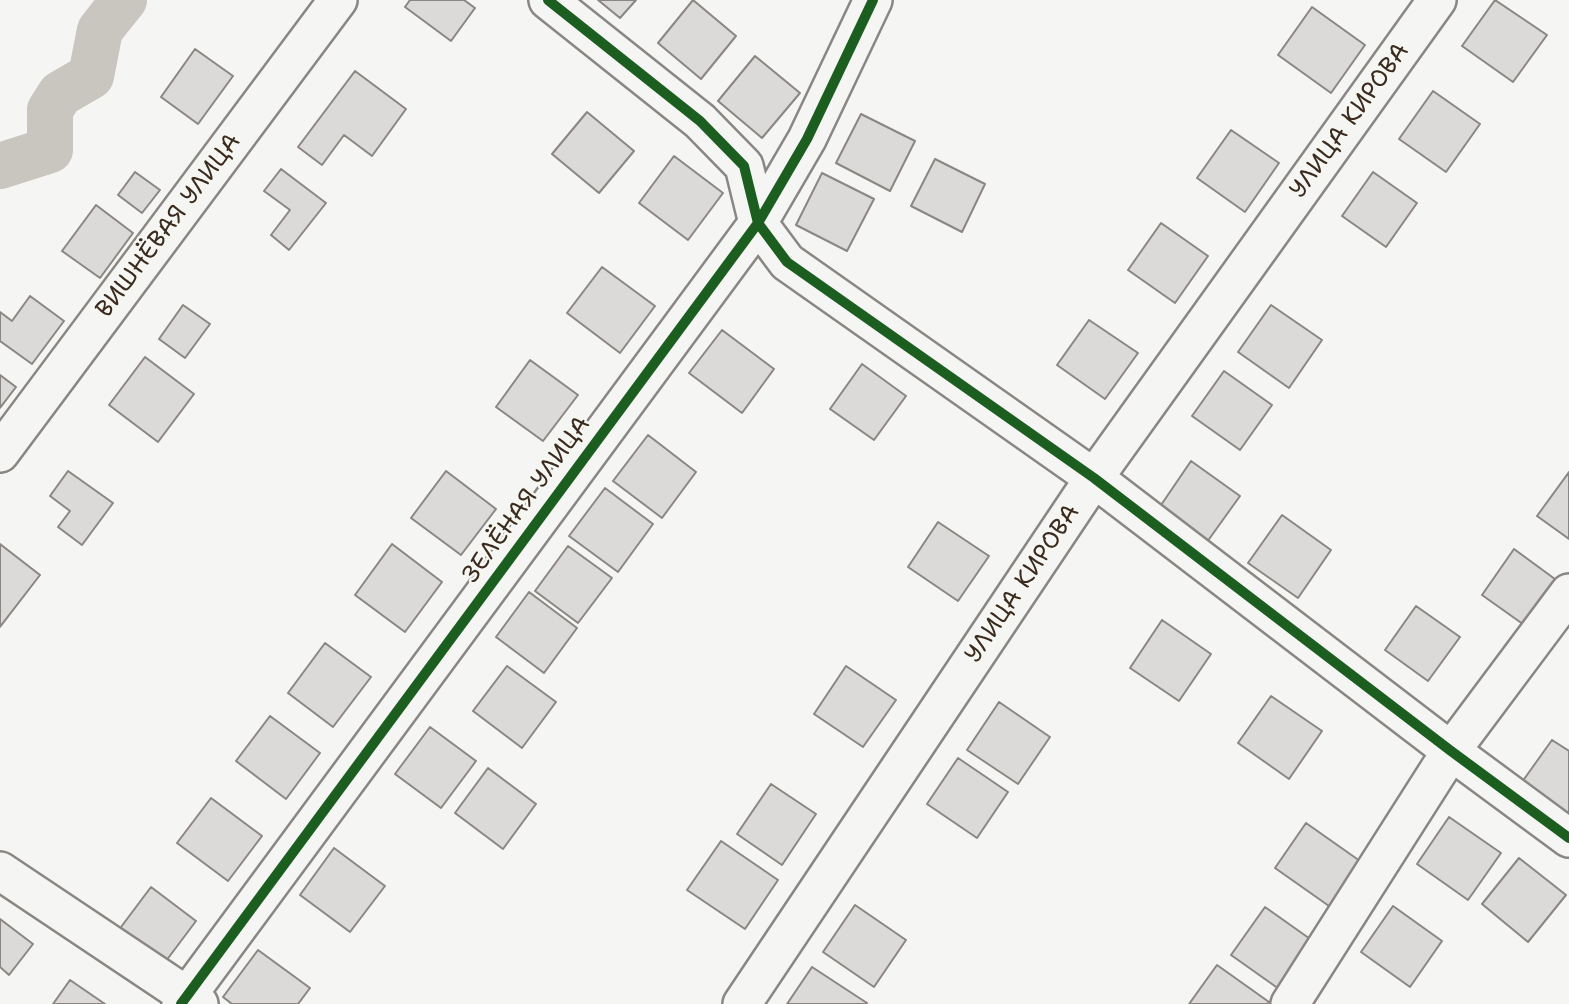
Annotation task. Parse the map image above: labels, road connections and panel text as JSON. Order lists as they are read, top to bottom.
{
  "streets": {
    "street": ["УЛИЦА КИРОВА", "ВИШНЁВАЯ УЛИЦА", "ЗЕЛЁНАЯ УЛИЦА"]
  }
}
